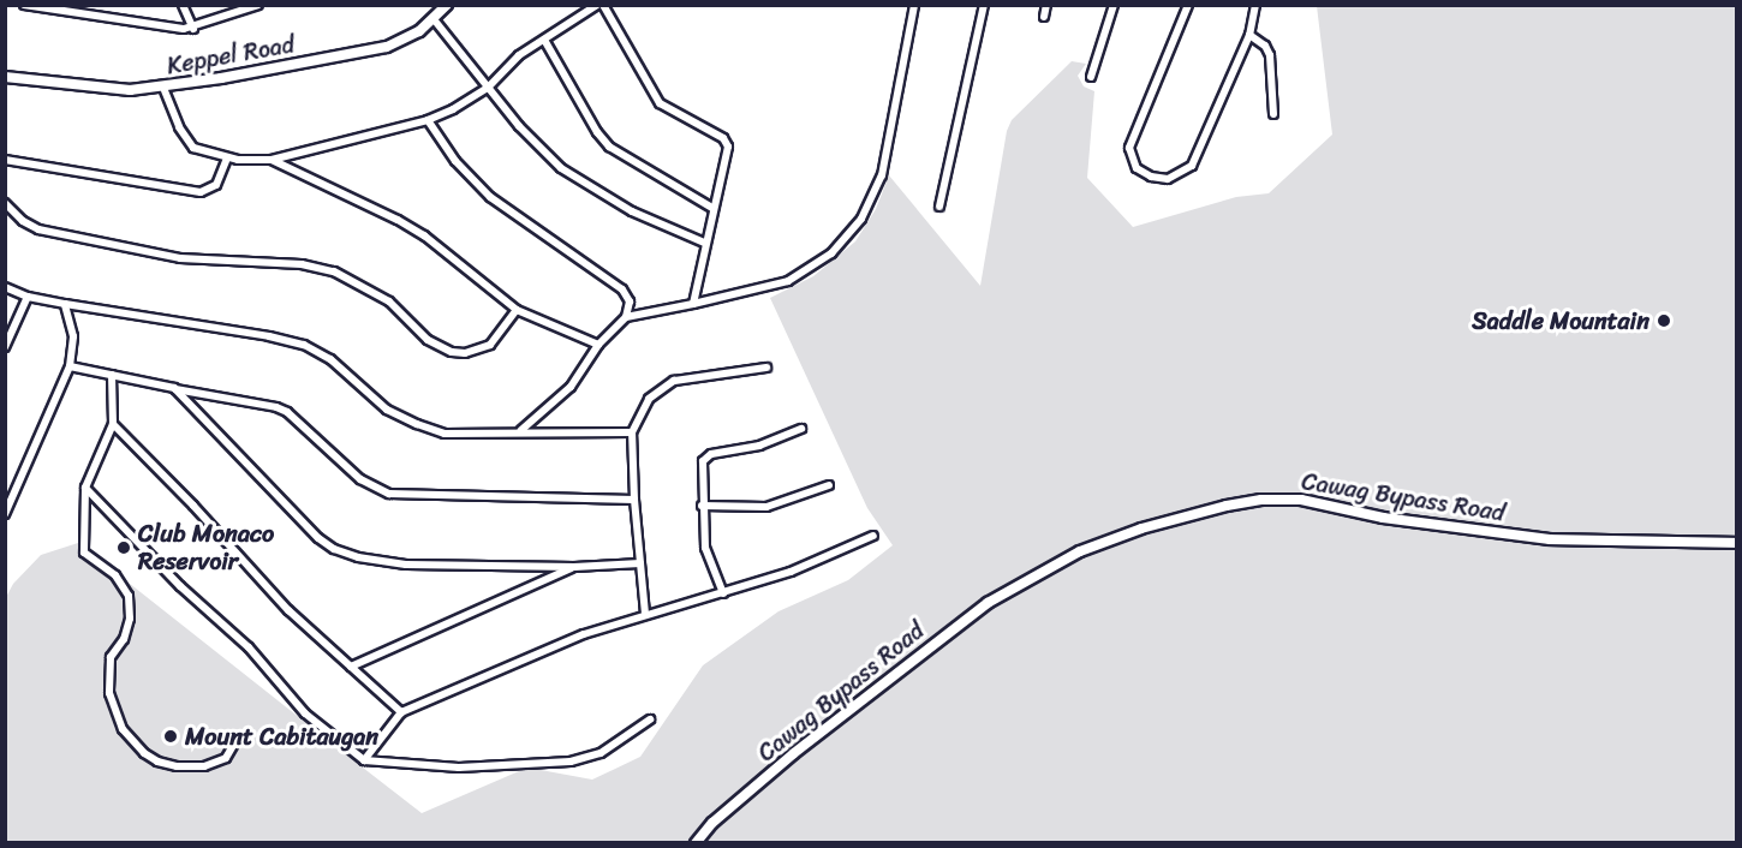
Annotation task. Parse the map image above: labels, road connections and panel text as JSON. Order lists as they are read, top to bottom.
{
  "streets": {
    "street": ["Keppel Road", "Cawag Bypass Road"]
  },
  "places": ["Saddle Mountain", "Club Monaco Reservoir", "Mount Cabitaugan"]
}
